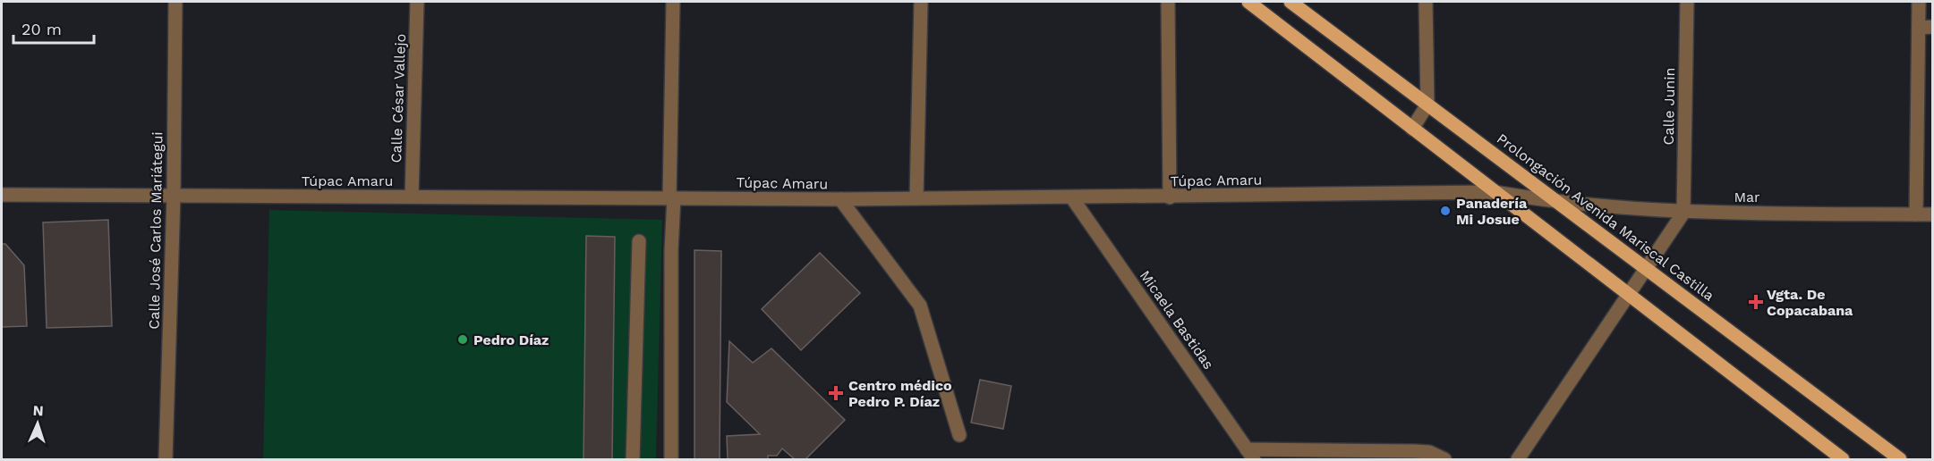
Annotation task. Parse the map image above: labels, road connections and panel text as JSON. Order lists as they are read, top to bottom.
{
  "streets": {
    "main road": ["Prolongación Avenida Mariscal Castilla"],
    "street": [
      "Calle César Vallejo",
      "Calle Junin",
      "Túpac Amaru",
      "Mar",
      "Calle José Carlos Mariátegui",
      "Micaela Bastidas"
    ]
  },
  "crossings": [
    ["Calle César Vallejo", "Túpac Amaru"],
    ["Calle Junin", "Mar"],
    ["Túpac Amaru", "Mar"],
    ["Túpac Amaru", "Prolongación Avenida Mariscal Castilla"],
    ["Túpac Amaru", "Calle José Carlos Mariátegui"],
    ["Túpac Amaru", "Micaela Bastidas"],
    ["Mar", "Prolongación Avenida Mariscal Castilla"]
  ],
  "places": {
    "other": ["Panadería Mi Josue", "Pedro Díaz"],
    "health": ["Vgta. De Copacabana", "Centro médico Pedro P. Díaz"]
  },
  "scale_bar": "20 m",
  "north": "top"
}
